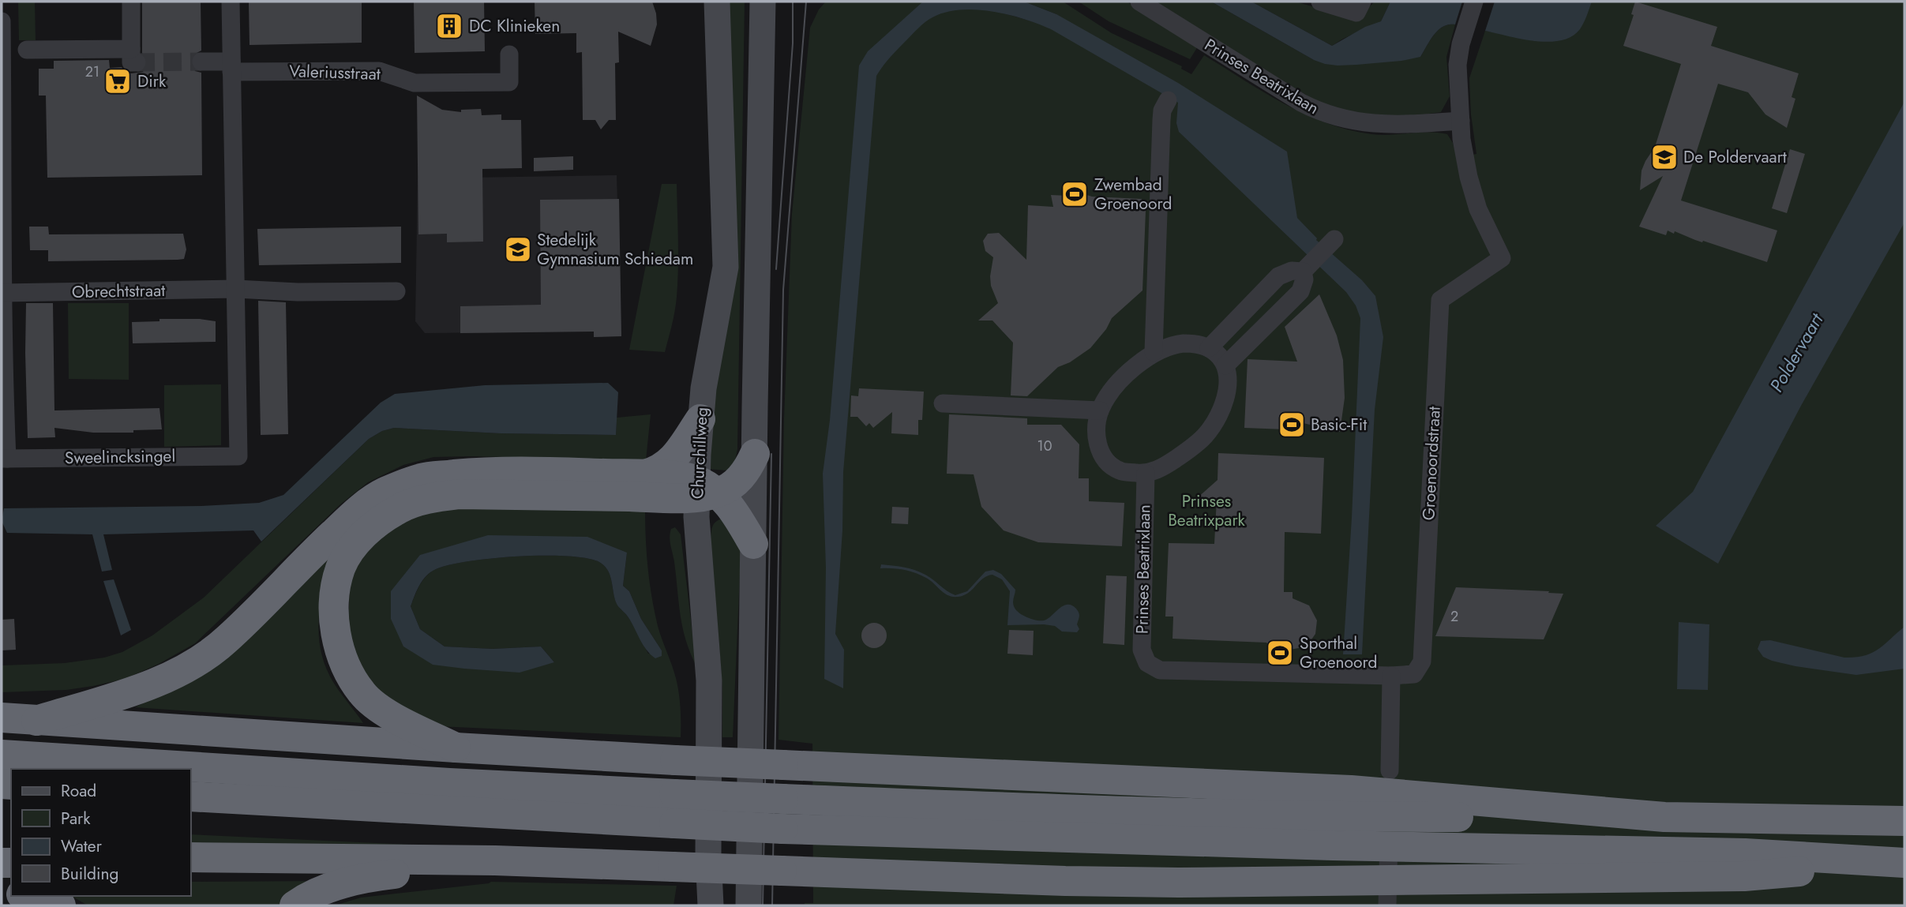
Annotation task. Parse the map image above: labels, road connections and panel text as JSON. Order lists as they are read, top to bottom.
{
  "streets": {
    "main road": ["Churchillweg"],
    "street": [
      "Valeriusstraat",
      "Prinses Beatrixlaan",
      "Obrechtstraat",
      "Sweelincksingel",
      "Groenoordstraat"
    ]
  },
  "crossings": [
    ["Prinses Beatrixlaan", "Groenoordstraat"],
    ["Obrechtstraat", "Sweelincksingel"]
  ],
  "water": ["Poldervaart"],
  "parks": ["Prinses Beatrixpark"],
  "places": {
    "building": ["DC Klinieken"],
    "supermarket": ["Dirk"],
    "school or university": ["De Poldervaart", "Stedelijk Gymnasium Schiedam"],
    "sports": ["Zwembad Groenoord", "Basic-Fit", "Sporthal Groenoord"]
  },
  "house_numbers": ["21", "10", "2"],
  "legend": [
    "Road",
    "Park",
    "Water",
    "Building"
  ]
}
